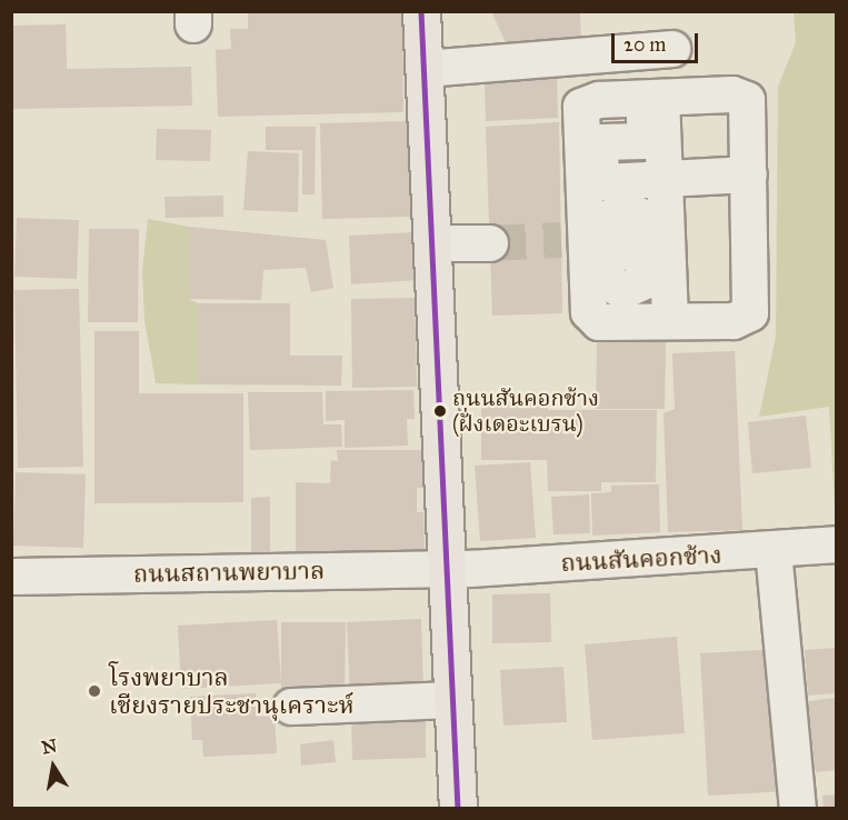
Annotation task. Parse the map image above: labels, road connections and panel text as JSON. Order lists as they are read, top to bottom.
{
  "streets": {
    "street": ["ถนนสันคอกช้าง", "ถนนสถานพยาบาล"]
  },
  "crossings": [
    ["ถนนสันคอกช้าง", "ถนนสถานพยาบาล"]
  ],
  "places": ["ถนนสันคอกช้าง (ฝั่งเดอะเบรน)", "โรงพยาบาล เชียงรายประชานุเคราะห์"],
  "scale_bar": "20 m",
  "north": "top"
}
